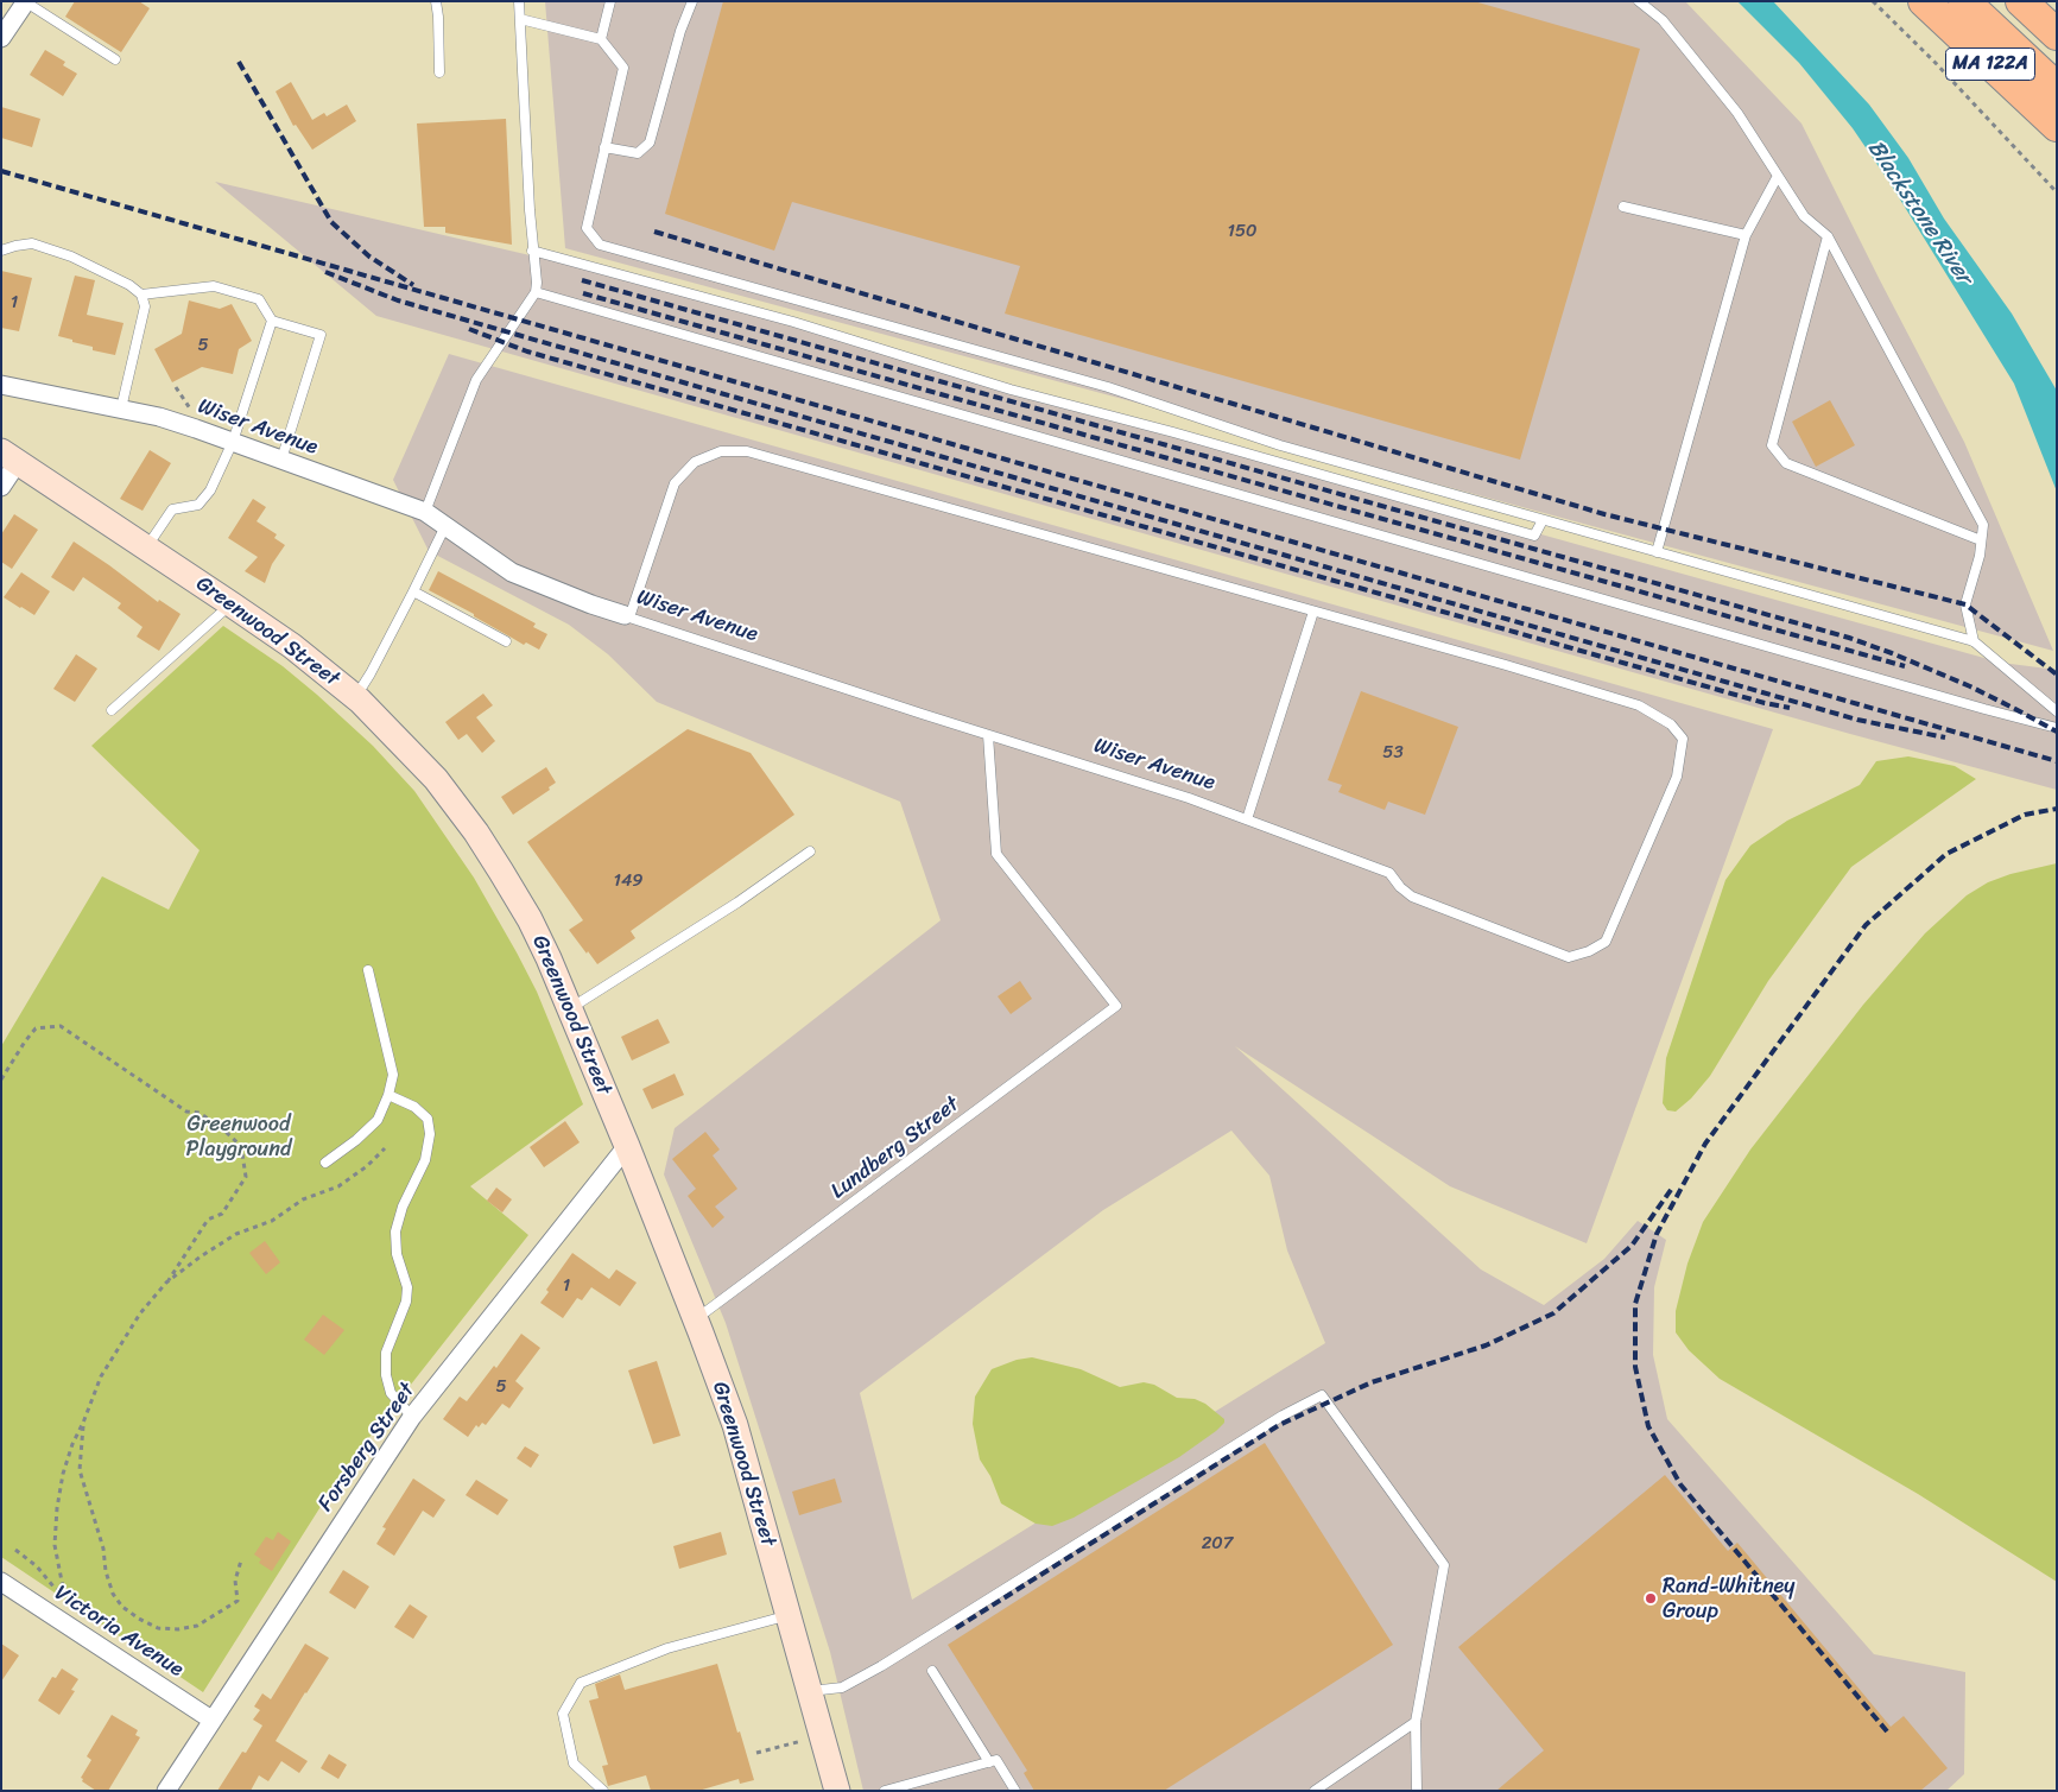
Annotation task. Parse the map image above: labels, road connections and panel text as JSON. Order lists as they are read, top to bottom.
{
  "streets": {
    "highway": ["MA 122A"],
    "main road": ["Greenwood Street"],
    "street": ["Wiser Avenue", "Forsberg Street", "Victoria Avenue"],
    "lane": ["Lundberg Street"]
  },
  "crossings": [
    ["Wiser Avenue", "Lundberg Street"],
    ["Greenwood Street", "Lundberg Street"],
    ["Greenwood Street", "Forsberg Street"],
    ["Forsberg Street", "Victoria Avenue"]
  ],
  "water": ["Blackstone River"],
  "parks": ["Greenwood Playground"],
  "places": ["Rand-Whitney Group"],
  "house_numbers": [
    "150",
    "1",
    "5",
    "53",
    "149",
    "1",
    "5",
    "207"
  ]
}
